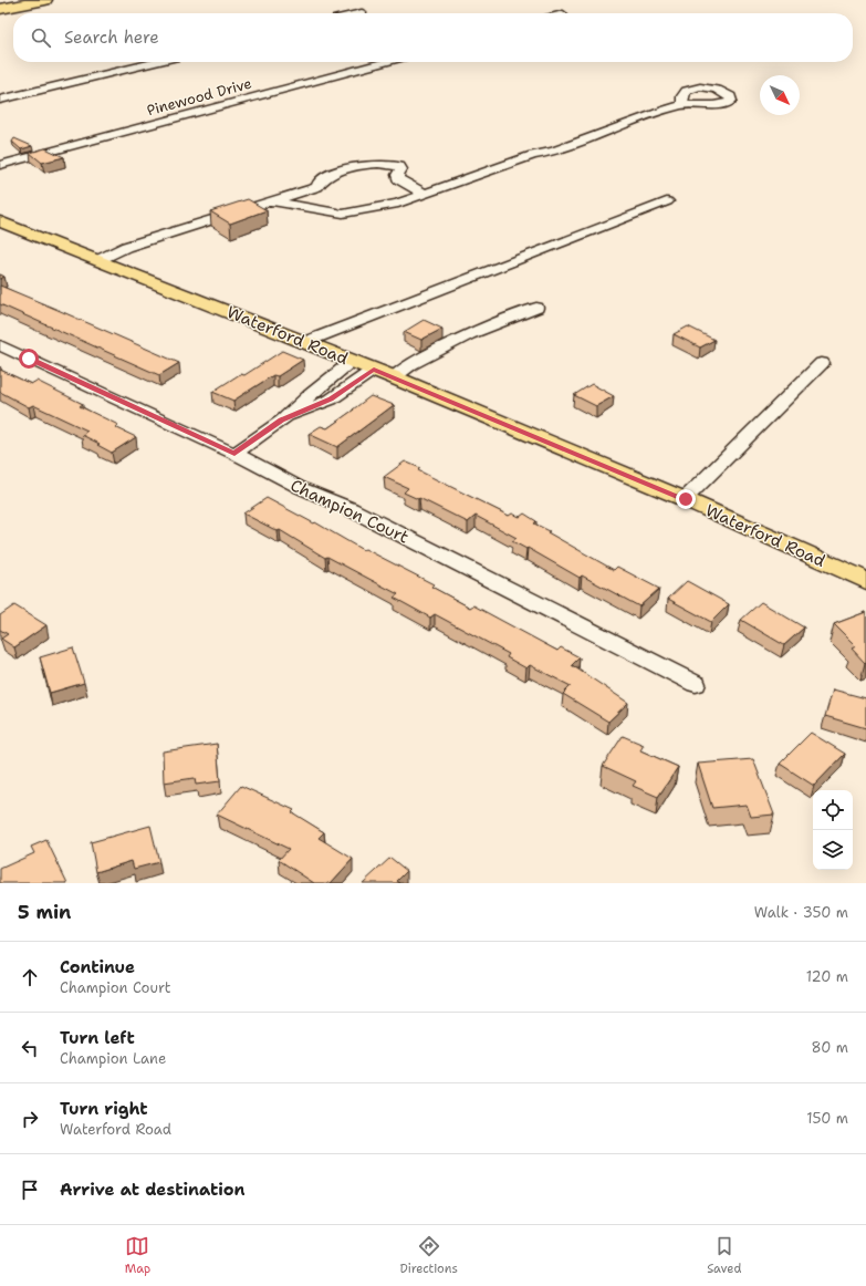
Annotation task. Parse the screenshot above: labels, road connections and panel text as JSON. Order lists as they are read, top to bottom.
{
  "streets": {
    "main road": ["Waterford Road"],
    "street": ["Pinewood Drive", "Champion Court"]
  },
  "north": "bottom right",
  "page": {
    "search": "Search here",
    "heading": ["5 min", "Walk · 350 m"],
    "list": [
      ["Continue", "Champion Court", "120 m"],
      ["Turn left", "Champion Lane", "80 m"],
      ["Turn right", "Waterford Road", "150 m"],
      "Arrive at destination"
    ],
    "nav": ["Map", "Directions", "Saved"]
  }
}
